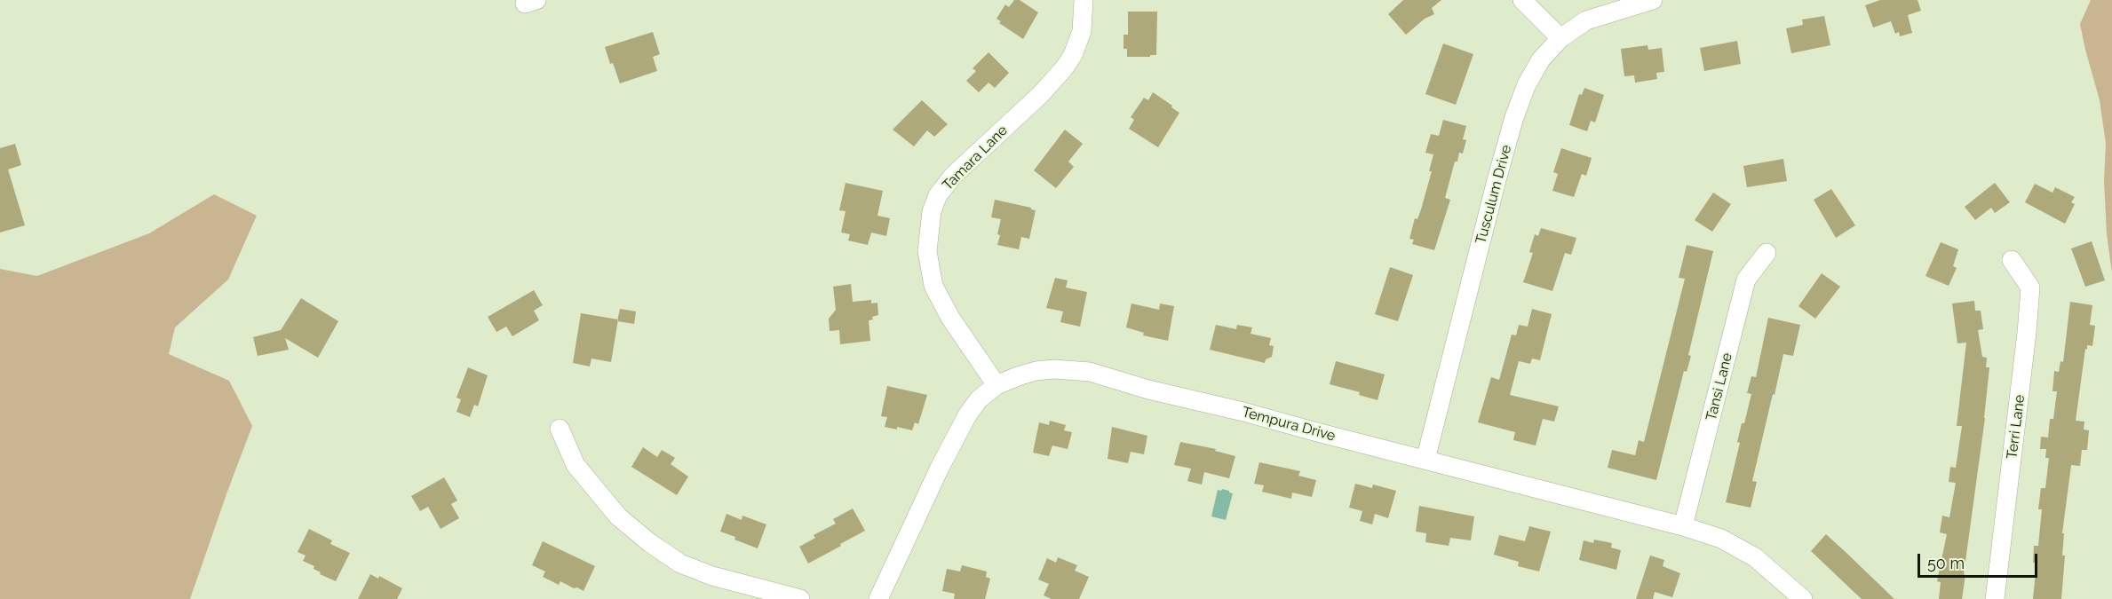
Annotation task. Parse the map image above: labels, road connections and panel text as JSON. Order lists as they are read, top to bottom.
{
  "streets": {
    "street": [
      "Tamara Lane",
      "Tusculum Drive",
      "Tansi Lane",
      "Tempura Drive",
      "Terri Lane"
    ]
  },
  "crossings": [
    ["Tamara Lane", "Tempura Drive"],
    ["Tusculum Drive", "Tempura Drive"],
    ["Tansi Lane", "Tempura Drive"]
  ],
  "scale_bar": "50 m"
}
